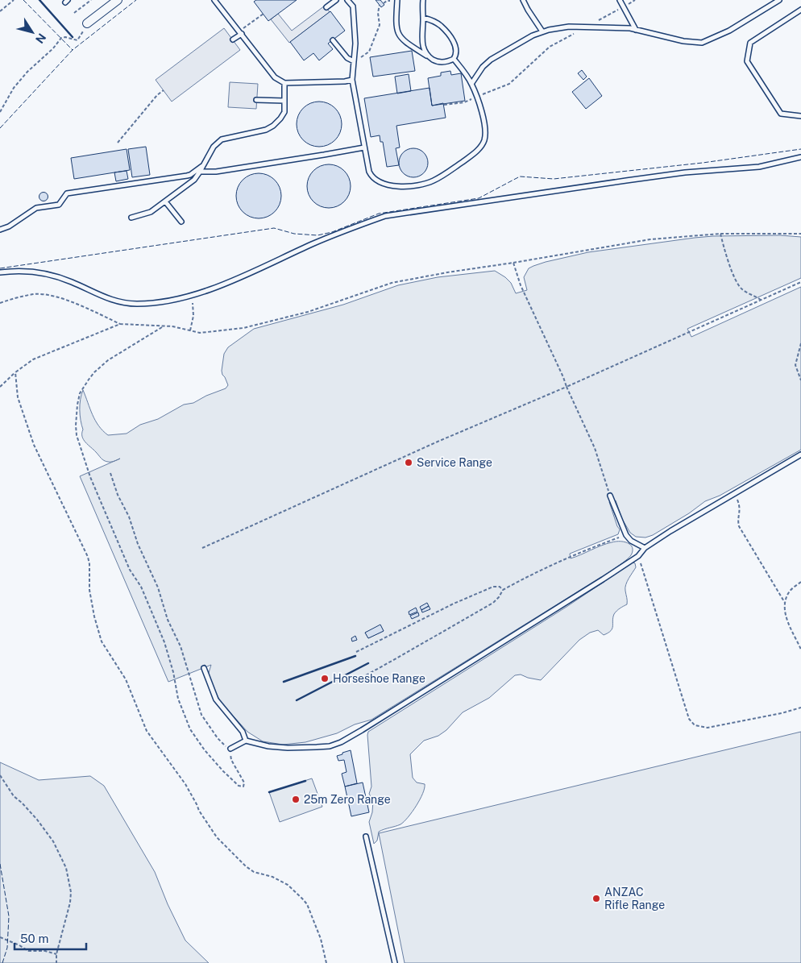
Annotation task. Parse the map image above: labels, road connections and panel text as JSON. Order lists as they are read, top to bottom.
{
  "places": [
    "Service Range",
    "Horseshoe Range",
    "25m Zero Range",
    "ANZAC Rifle Range"
  ],
  "scale_bar": "50 m",
  "north": "bottom right"
}
